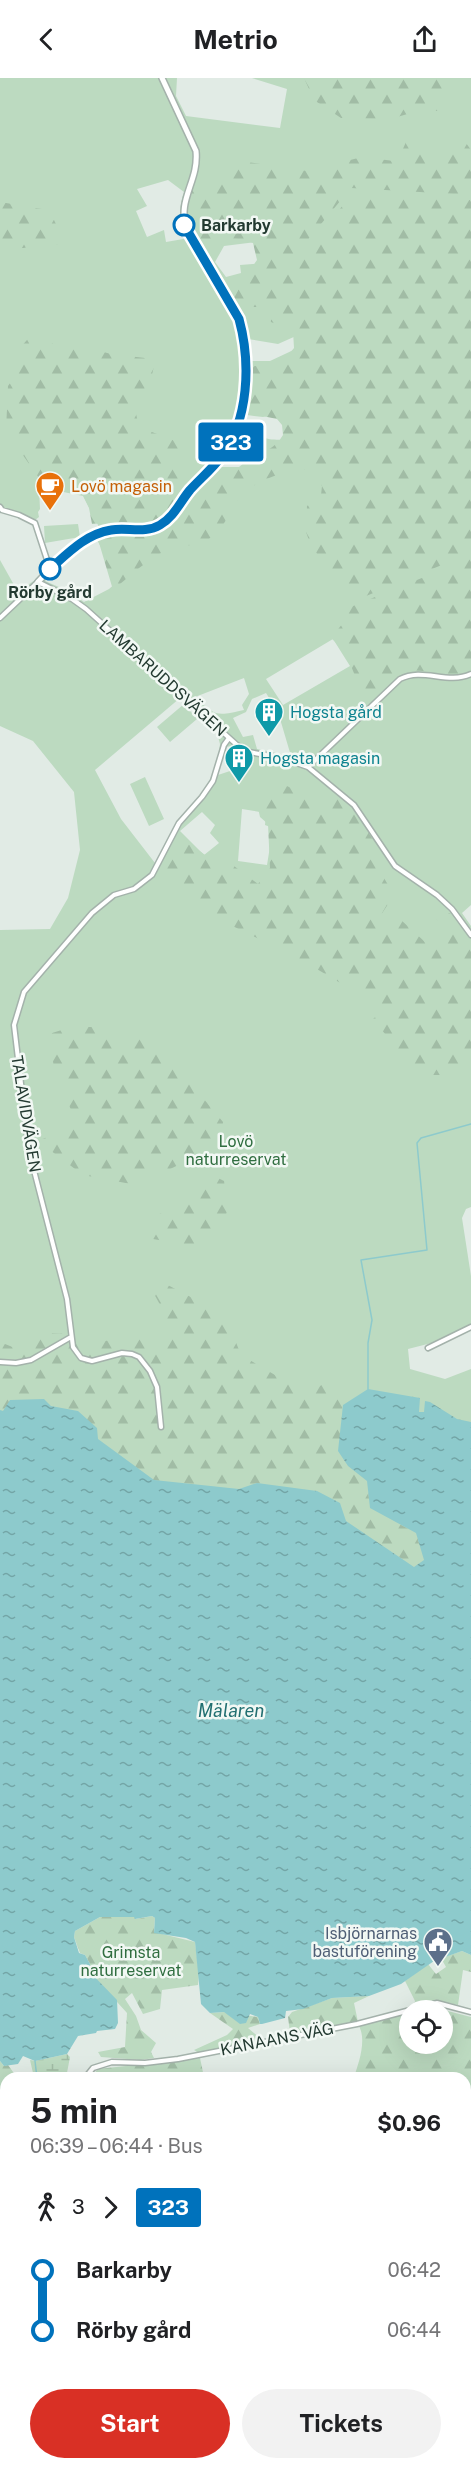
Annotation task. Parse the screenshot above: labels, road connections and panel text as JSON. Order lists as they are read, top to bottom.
{
  "streets": {
    "street": ["LAMBARUDDSVÄGEN", "TALAVIDVÄGEN", "KANAANS VÄG"]
  },
  "crossings": [
    ["LAMBARUDDSVÄGEN", "TALAVIDVÄGEN"]
  ],
  "water": ["Mälaren"],
  "parks": ["Lovö naturreservat", "Grimsta naturreservat"],
  "places": {
    "other": ["Barkarby", "Rörby gård"],
    "cafe": ["Lovö magasin"],
    "building": ["Hogsta gård", "Hogsta magasin"],
    "public building": ["Isbjörnarnas bastuförening"]
  },
  "lines": ["bus line 323"],
  "page": {
    "header": "Metrio",
    "on_map": "323",
    "heading": ["5 min", "06:39 – 06:44 · Bus", "$0.96"],
    "legs": ["3", "323"],
    "list": [
      {
        "name": "Barkarby",
        "value": "06:42"
      },
      {
        "name": "Rörby gård",
        "value": "06:44"
      }
    ],
    "buttons": ["Start", "Tickets"]
  }
}
